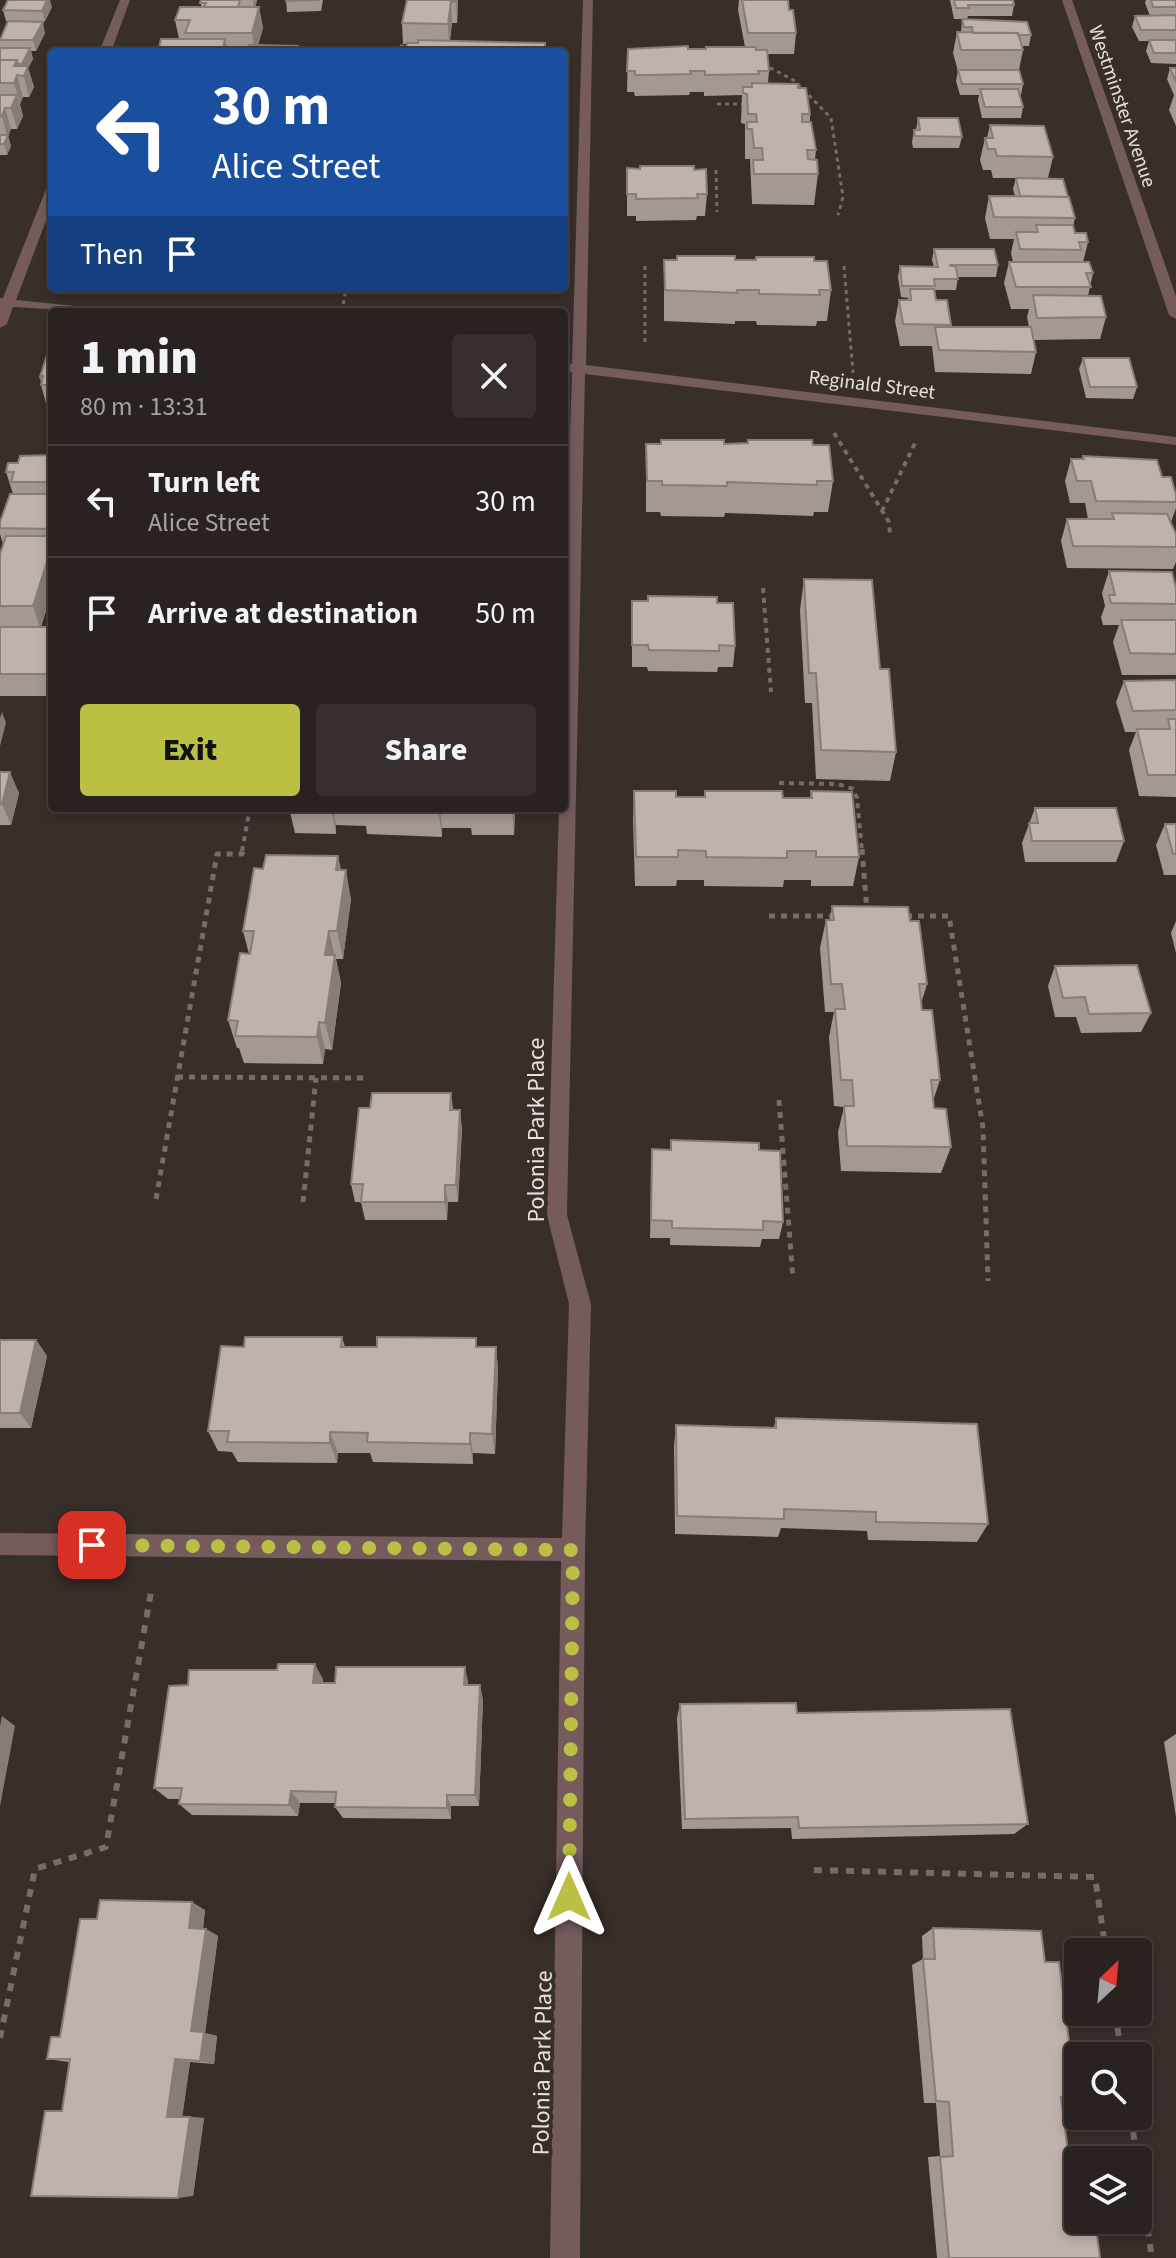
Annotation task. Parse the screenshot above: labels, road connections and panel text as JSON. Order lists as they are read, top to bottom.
{
  "streets": {
    "street": ["Westminster Avenue", "Reginald Street", "Polonia Park Place"]
  },
  "crossings": [
    ["Reginald Street", "Polonia Park Place"]
  ],
  "north": "top right",
  "page": {
    "turn": ["30 m", "Alice Street"],
    "then": "Then",
    "heading": ["1 min", "80 m · 13:31"],
    "list": [
      {
        "name": "Turn left",
        "note": "Alice Street",
        "value": "30 m"
      },
      {
        "name": "Arrive at destination",
        "value": "50 m"
      }
    ],
    "buttons": ["Exit", "Share"]
  }
}
